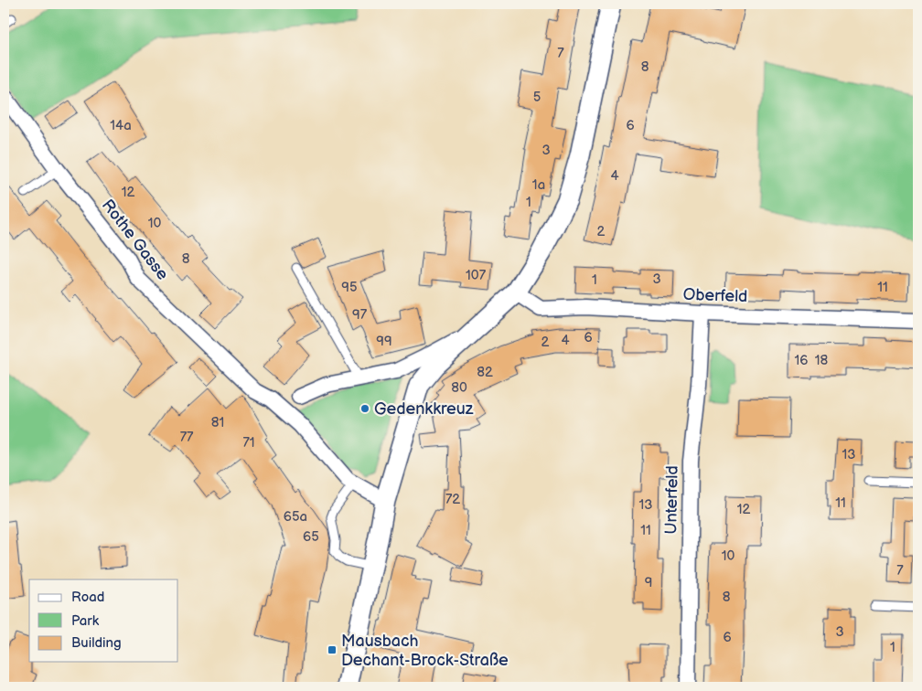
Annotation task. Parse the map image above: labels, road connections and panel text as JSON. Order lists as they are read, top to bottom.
{
  "streets": {
    "street": ["Rothe Gasse", "Oberfeld", "Unterfeld"]
  },
  "crossings": [
    ["Oberfeld", "Unterfeld"]
  ],
  "places": {
    "other": ["Gedenkkreuz"],
    "transit": ["Mausbach Dechant-Brock-Straße"]
  },
  "house_numbers": [
    "7",
    "8",
    "5",
    "14a",
    "6",
    "3",
    "4",
    "1a",
    "12",
    "1",
    "10",
    "2",
    "8",
    "107",
    "3",
    "1",
    "95",
    "11",
    "97",
    "6",
    "4",
    "99",
    "2",
    "16",
    "18",
    "82",
    "80",
    "81",
    "77",
    "71",
    "13",
    "72",
    "11",
    "13",
    "12",
    "65a",
    "11",
    "65",
    "10",
    "7",
    "9",
    "8",
    "3",
    "6",
    "1"
  ],
  "legend": ["Road", "Park", "Building"]
}
